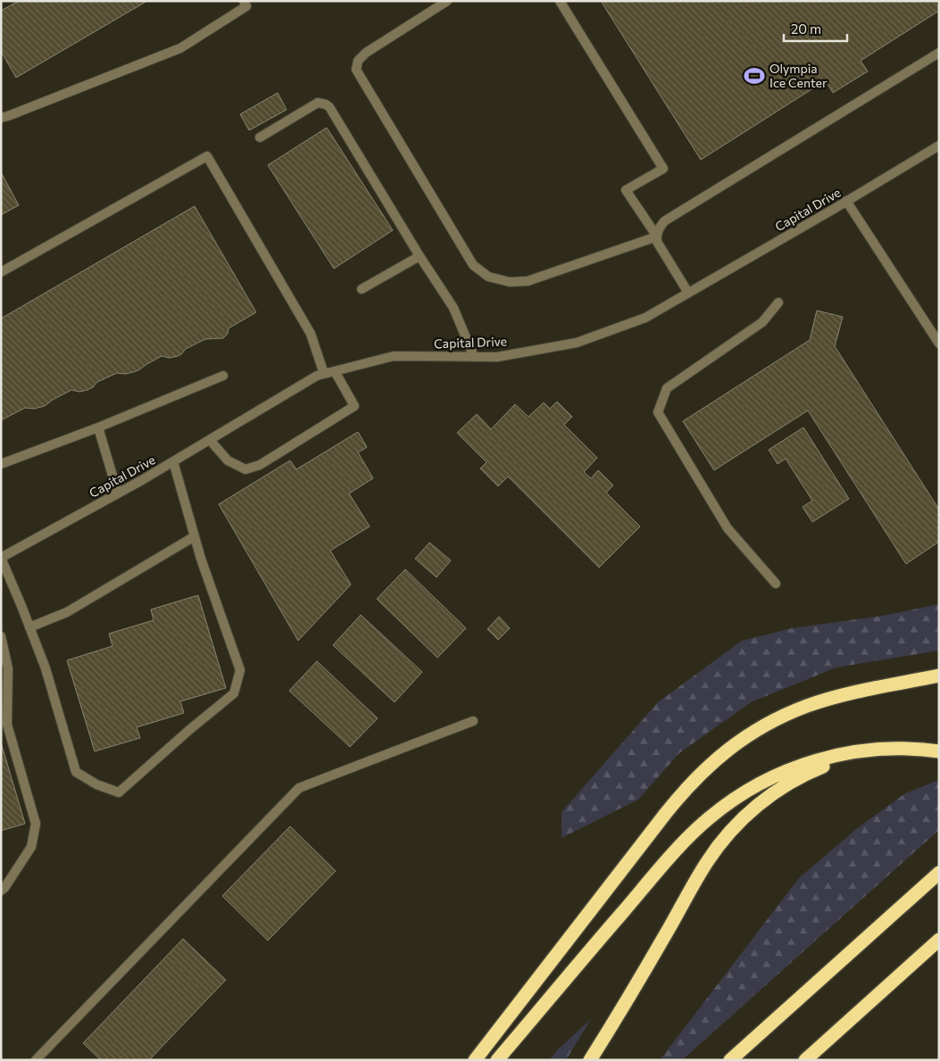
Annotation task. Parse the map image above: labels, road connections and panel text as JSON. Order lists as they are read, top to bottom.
{
  "streets": {
    "lane": ["Capital Drive"]
  },
  "places": {
    "sports": ["Olympia Ice Center"]
  },
  "scale_bar": "20 m"
}
